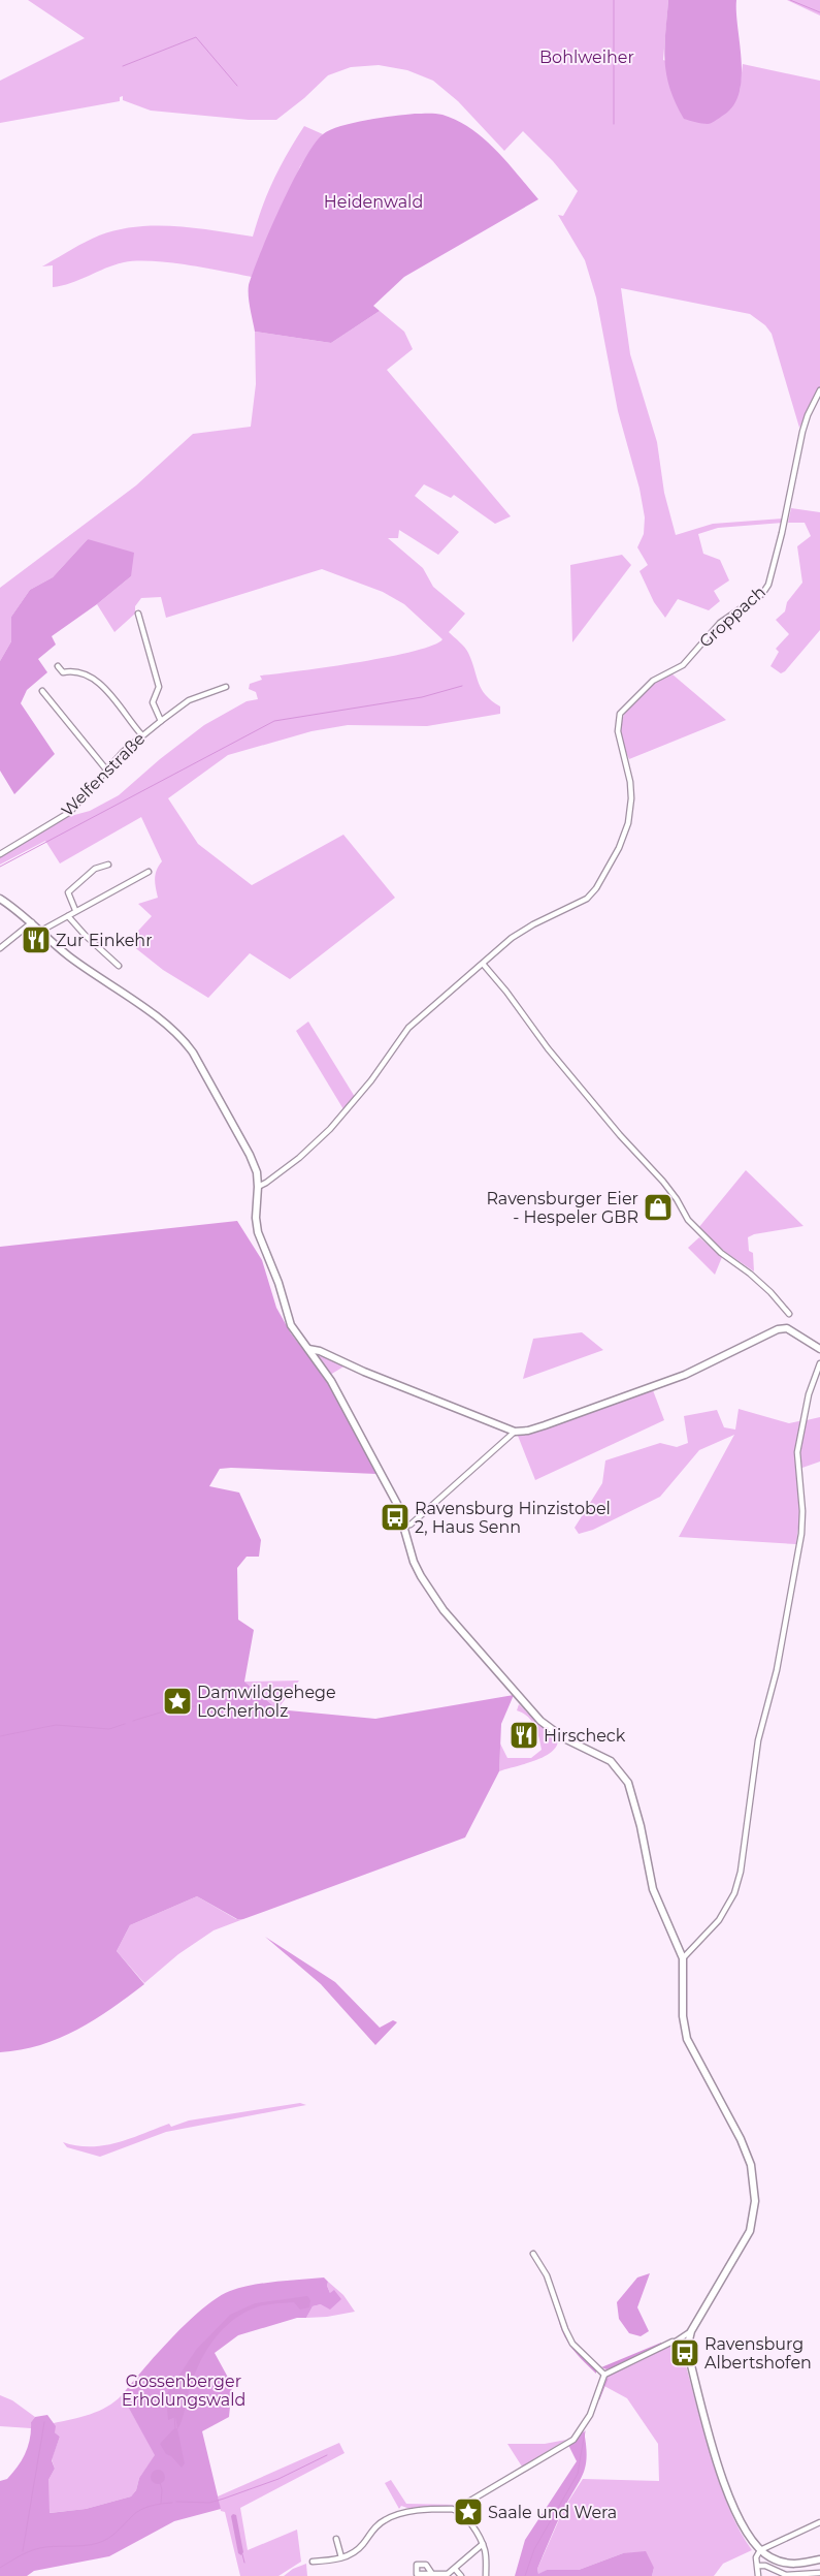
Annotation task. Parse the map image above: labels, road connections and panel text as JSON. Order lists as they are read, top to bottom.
{
  "streets": {
    "street": ["Groppach", "Welfenstraße"]
  },
  "parks": ["Bohlweiher", "Heidenwald", "Gossenberger Erholungswald"],
  "places": {
    "restaurant": ["Zur Einkehr", "Hirscheck"],
    "shop": ["Ravensburger Eier - Hespeler GBR"],
    "bus stop": ["Ravensburg Hinzistobel 2, Haus Senn", "Ravensburg Albertshofen"],
    "place": ["Damwildgehege Locherholz", "Saale und Wera"]
  }
}
